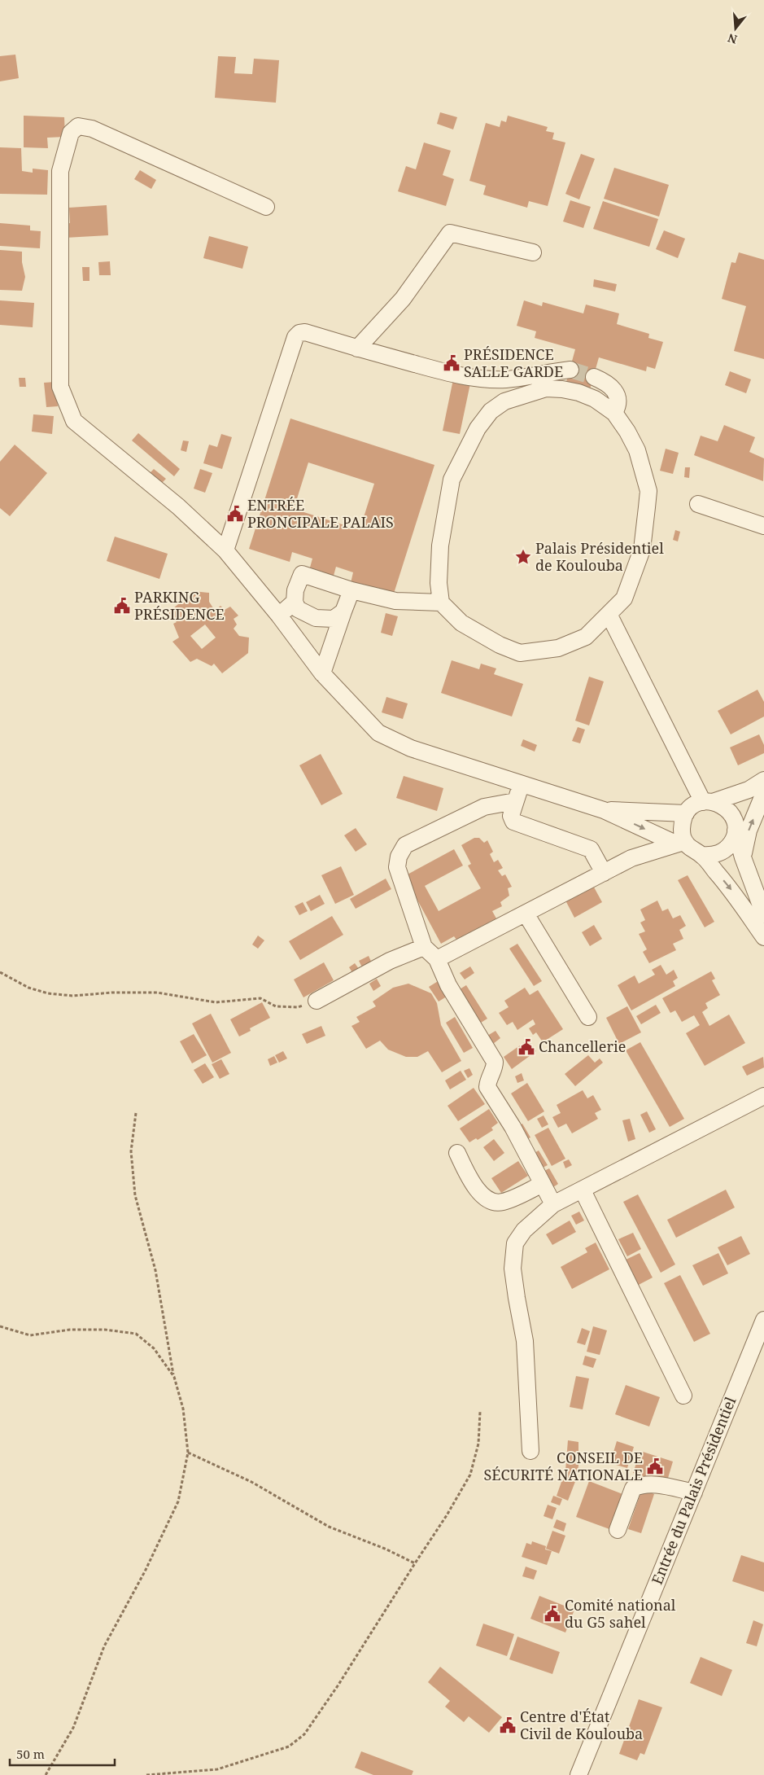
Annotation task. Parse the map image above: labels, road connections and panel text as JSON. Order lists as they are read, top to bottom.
{
  "streets": {
    "street": ["Entrée du Palais Présidentiel"]
  },
  "places": {
    "public building": [
      "PRÉSIDENCE SALLE GARDE",
      "ENTRÉE PRONCIPALE PALAIS",
      "PARKING PRÉSIDENCE",
      "Chancellerie",
      "CONSEIL DE SÉCURITÉ NATIONALE",
      "Comité national du G5 sahel",
      "Centre d'État Civil de Koulouba"
    ],
    "place": ["Palais Présidentiel de Koulouba"]
  },
  "scale_bar": "50 m",
  "north": "bottom"
}
